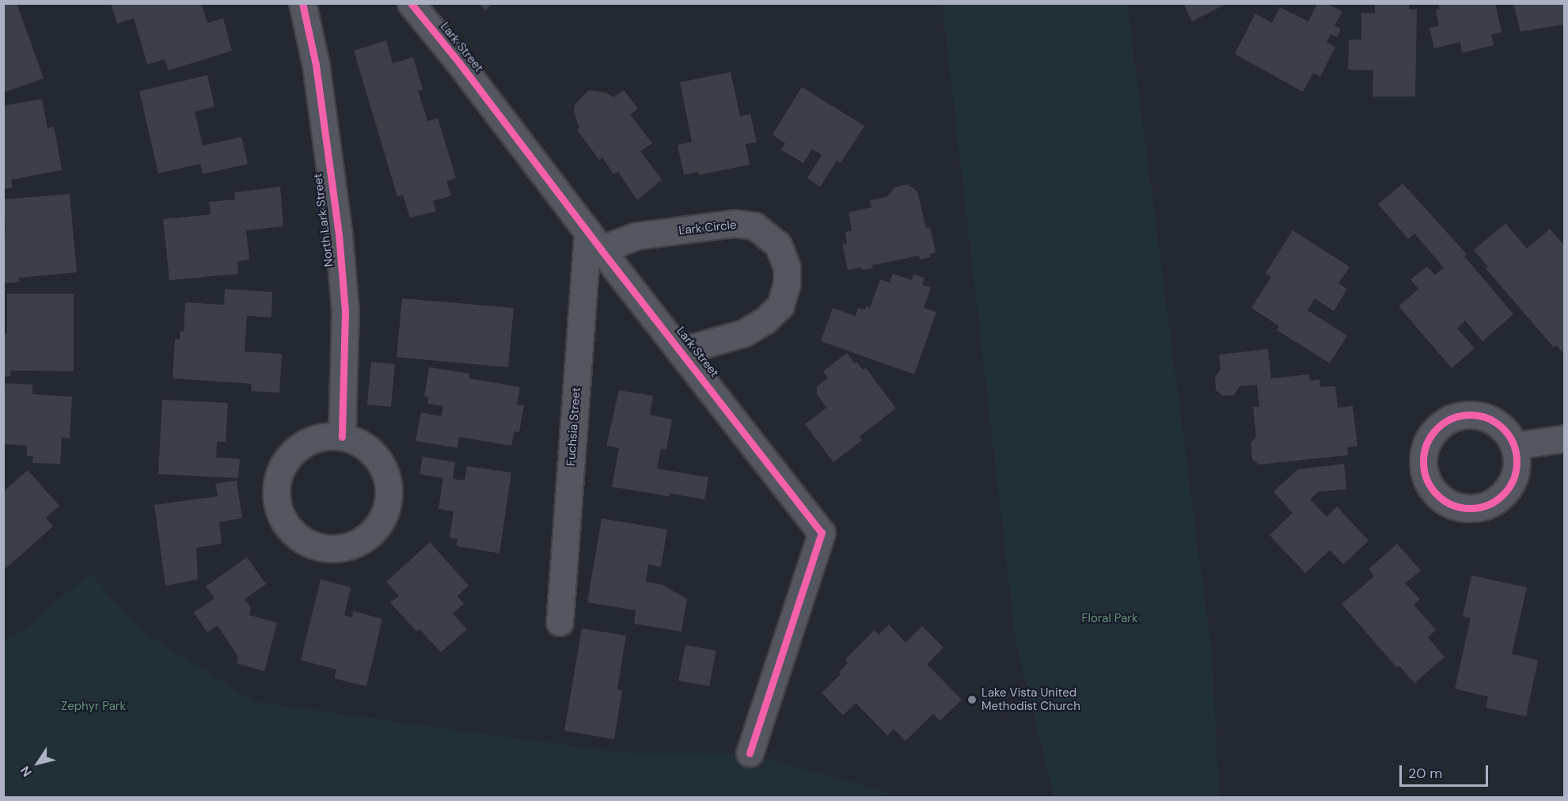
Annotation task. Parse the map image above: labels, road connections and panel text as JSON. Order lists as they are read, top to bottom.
{
  "streets": {
    "street": [
      "Lark Street",
      "North Lark Street",
      "Lark Circle",
      "Fuchsia Street"
    ]
  },
  "crossings": [
    ["Lark Street", "Lark Circle"],
    ["Lark Street", "Fuchsia Street"],
    ["Lark Circle", "Fuchsia Street"]
  ],
  "parks": ["Floral Park", "Zephyr Park"],
  "places": ["Lake Vista United Methodist Church"],
  "scale_bar": "20 m",
  "north": "bottom left"
}
